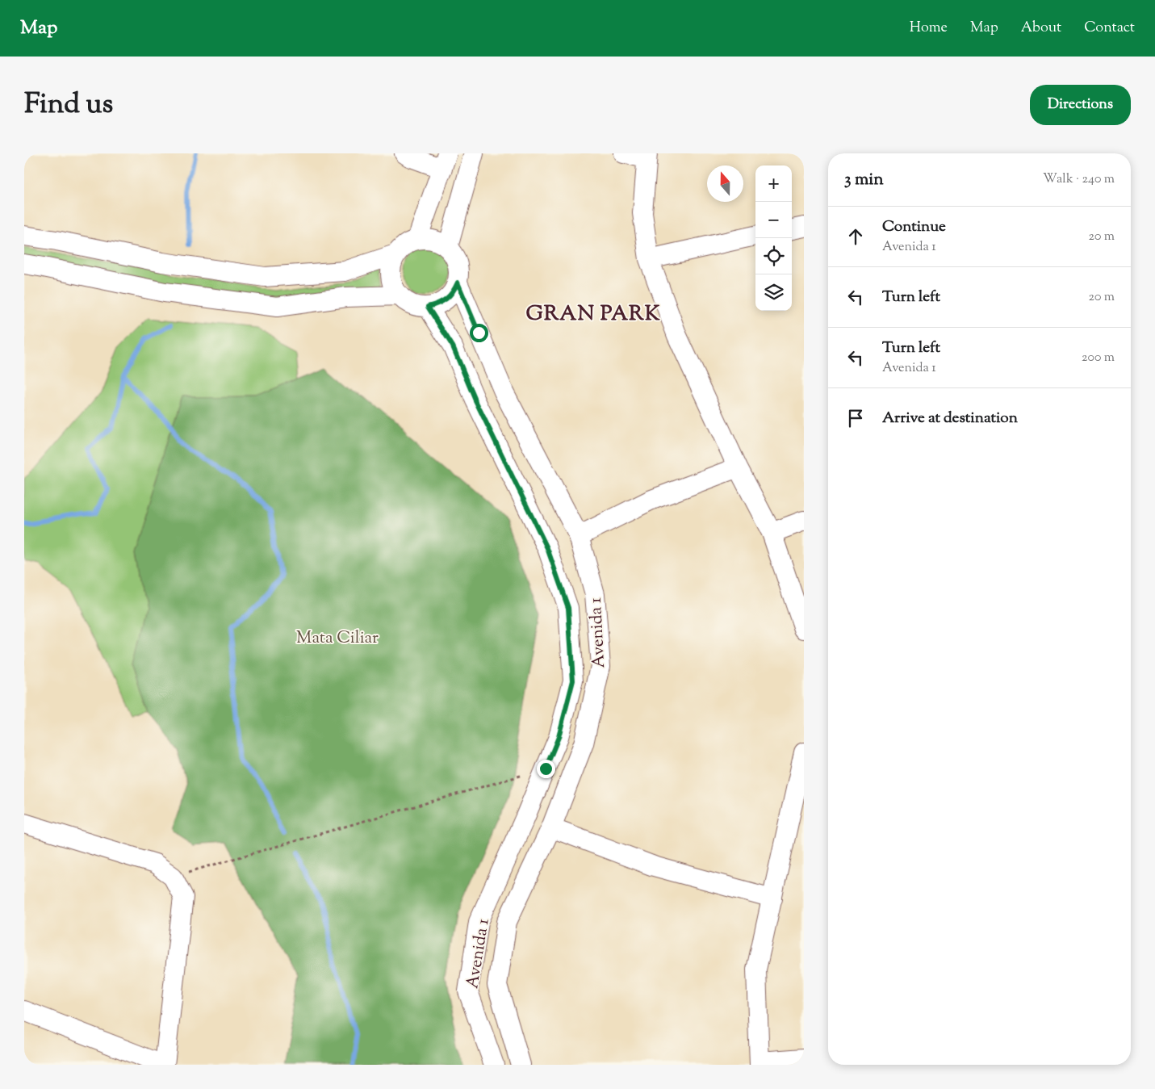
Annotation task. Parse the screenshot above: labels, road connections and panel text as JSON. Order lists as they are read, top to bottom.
{
  "streets": {
    "street": ["Avenida 1"]
  },
  "districts": ["GRAN PARK"],
  "parks": ["Mata Ciliar"],
  "north": "top",
  "page": {
    "header": "Map",
    "nav": [
      "Home",
      "Map",
      "About",
      "Contact"
    ],
    "title": "Find us",
    "buttons": "Directions",
    "heading": ["3 min", "Walk · 240 m"],
    "map_buttons": ["+", "−"],
    "list": [
      ["Continue", "Avenida 1", "20 m"],
      ["Turn left", "20 m"],
      ["Turn left", "Avenida 1", "200 m"],
      "Arrive at destination"
    ]
  }
}
